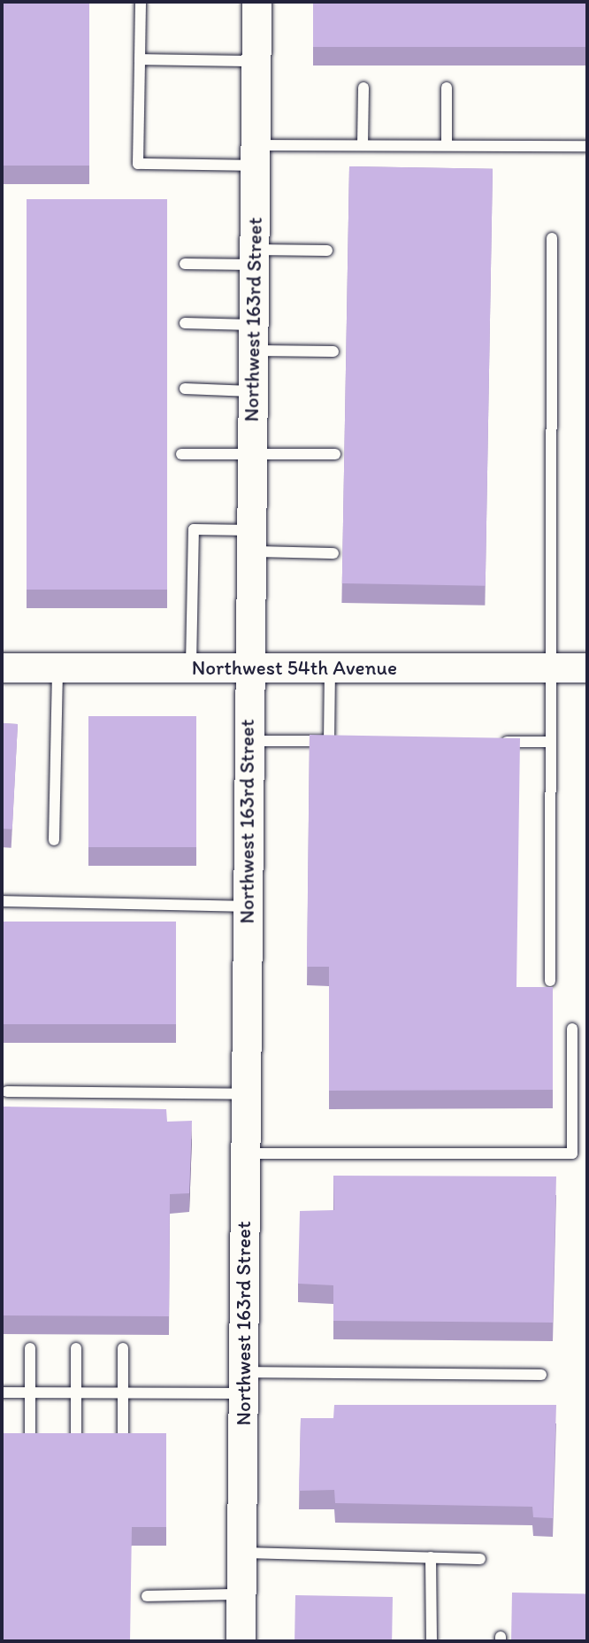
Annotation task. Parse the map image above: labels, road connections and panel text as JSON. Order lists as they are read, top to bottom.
{
  "streets": {
    "street": ["Northwest 163rd Street", "Northwest 54th Avenue"]
  },
  "crossings": [
    ["Northwest 163rd Street", "Northwest 54th Avenue"]
  ]
}
